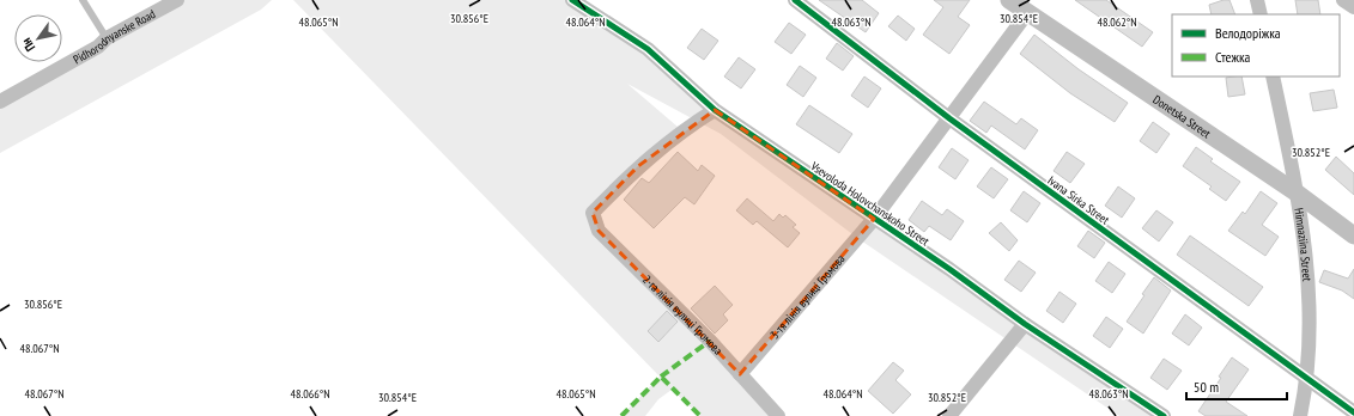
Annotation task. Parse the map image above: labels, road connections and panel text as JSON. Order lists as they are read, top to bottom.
{
  "streets": {
    "street": [
      "Pidhorodnyanske Road",
      "Donetska Street",
      "Ivana Sirka Street",
      "Vsevoloda Holovchanskoho Street",
      "Himnaziina Street",
      "3-тя лінія вулиці Громова",
      "2-га лінія вулиці Громова"
    ]
  },
  "crossings": [
    ["Donetska Street", "Himnaziina Street"],
    ["Donetska Street", "3-тя лінія вулиці Громова"],
    ["Ivana Sirka Street", "Himnaziina Street"],
    ["Ivana Sirka Street", "3-тя лінія вулиці Громова"],
    ["Vsevoloda Holovchanskoho Street", "3-тя лінія вулиці Громова"],
    ["Vsevoloda Holovchanskoho Street", "2-га лінія вулиці Громова"],
    ["3-тя лінія вулиці Громова", "2-га лінія вулиці Громова"]
  ],
  "legend": ["Велодоріжка", "Стежка"],
  "scale_bar": "50 m",
  "north": "bottom left",
  "coordinates": [
    "30.856°E",
    "30.854°E",
    "48.062°N",
    "48.065°N",
    "48.064°N",
    "48.063°N",
    "30.852°E",
    "48.067°N",
    "48.066°N"
  ]
}
